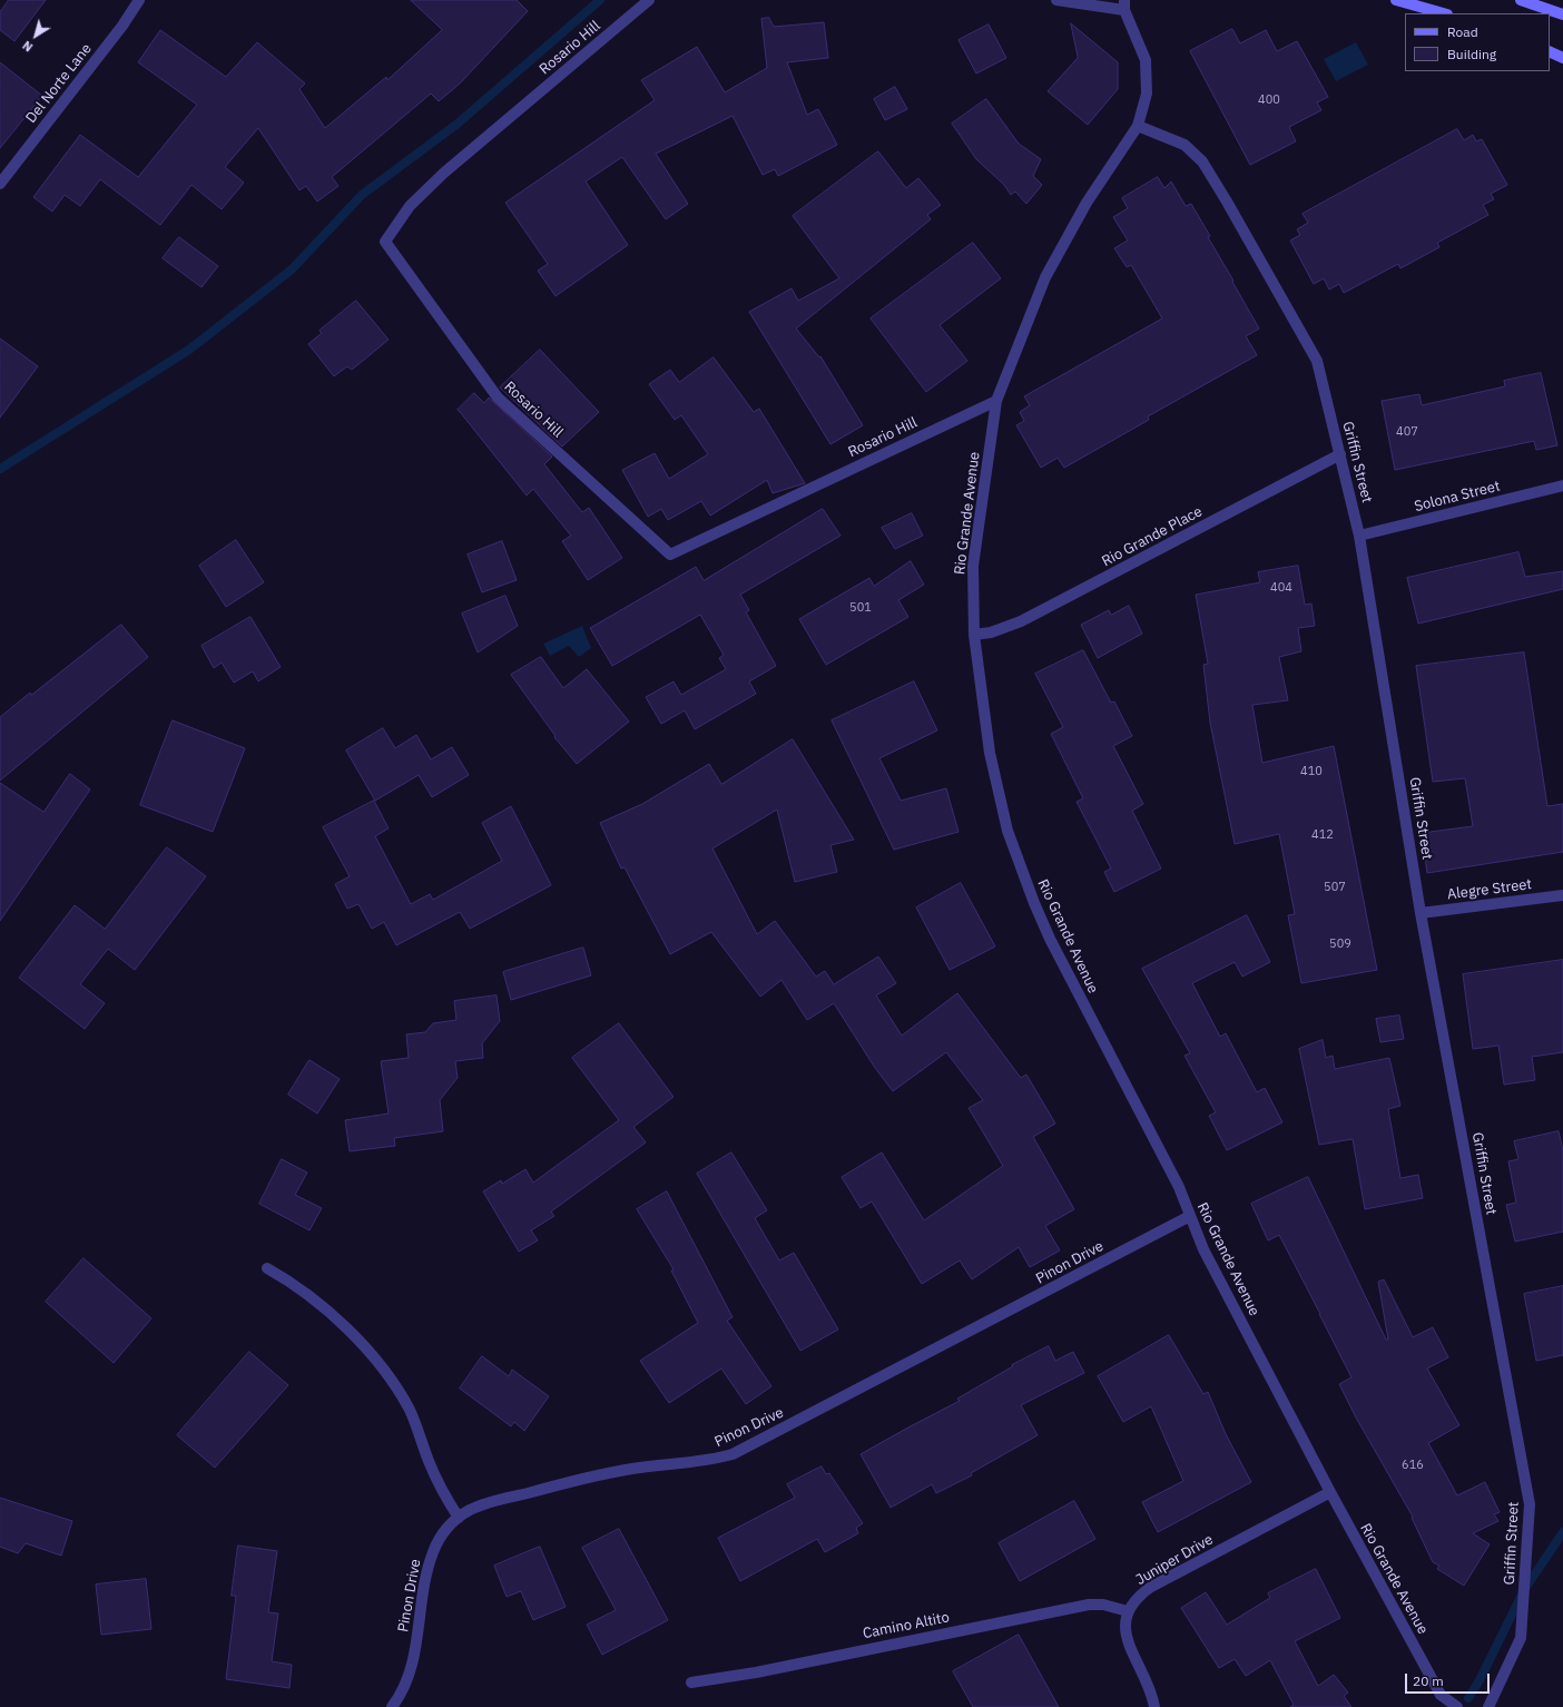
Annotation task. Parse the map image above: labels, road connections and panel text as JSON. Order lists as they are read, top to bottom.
{
  "streets": {
    "street": [
      "Rosario Hill",
      "Del Norte Lane",
      "Griffin Street",
      "Solona Street",
      "Rio Grande Avenue",
      "Rio Grande Place",
      "Alegre Street",
      "Pinon Drive",
      "Juniper Drive",
      "Camino Altito"
    ]
  },
  "crossings": [
    ["Rosario Hill", "Rio Grande Avenue"],
    ["Griffin Street", "Solona Street"],
    ["Griffin Street", "Rio Grande Avenue"],
    ["Griffin Street", "Rio Grande Place"],
    ["Griffin Street", "Alegre Street"],
    ["Rio Grande Avenue", "Rio Grande Place"],
    ["Rio Grande Avenue", "Pinon Drive"],
    ["Rio Grande Avenue", "Juniper Drive"],
    ["Juniper Drive", "Camino Altito"]
  ],
  "house_numbers": [
    "400",
    "407",
    "404",
    "501",
    "410",
    "412",
    "507",
    "509",
    "616"
  ],
  "legend": ["Road", "Building"],
  "scale_bar": "20 m",
  "north": "bottom left"
}
